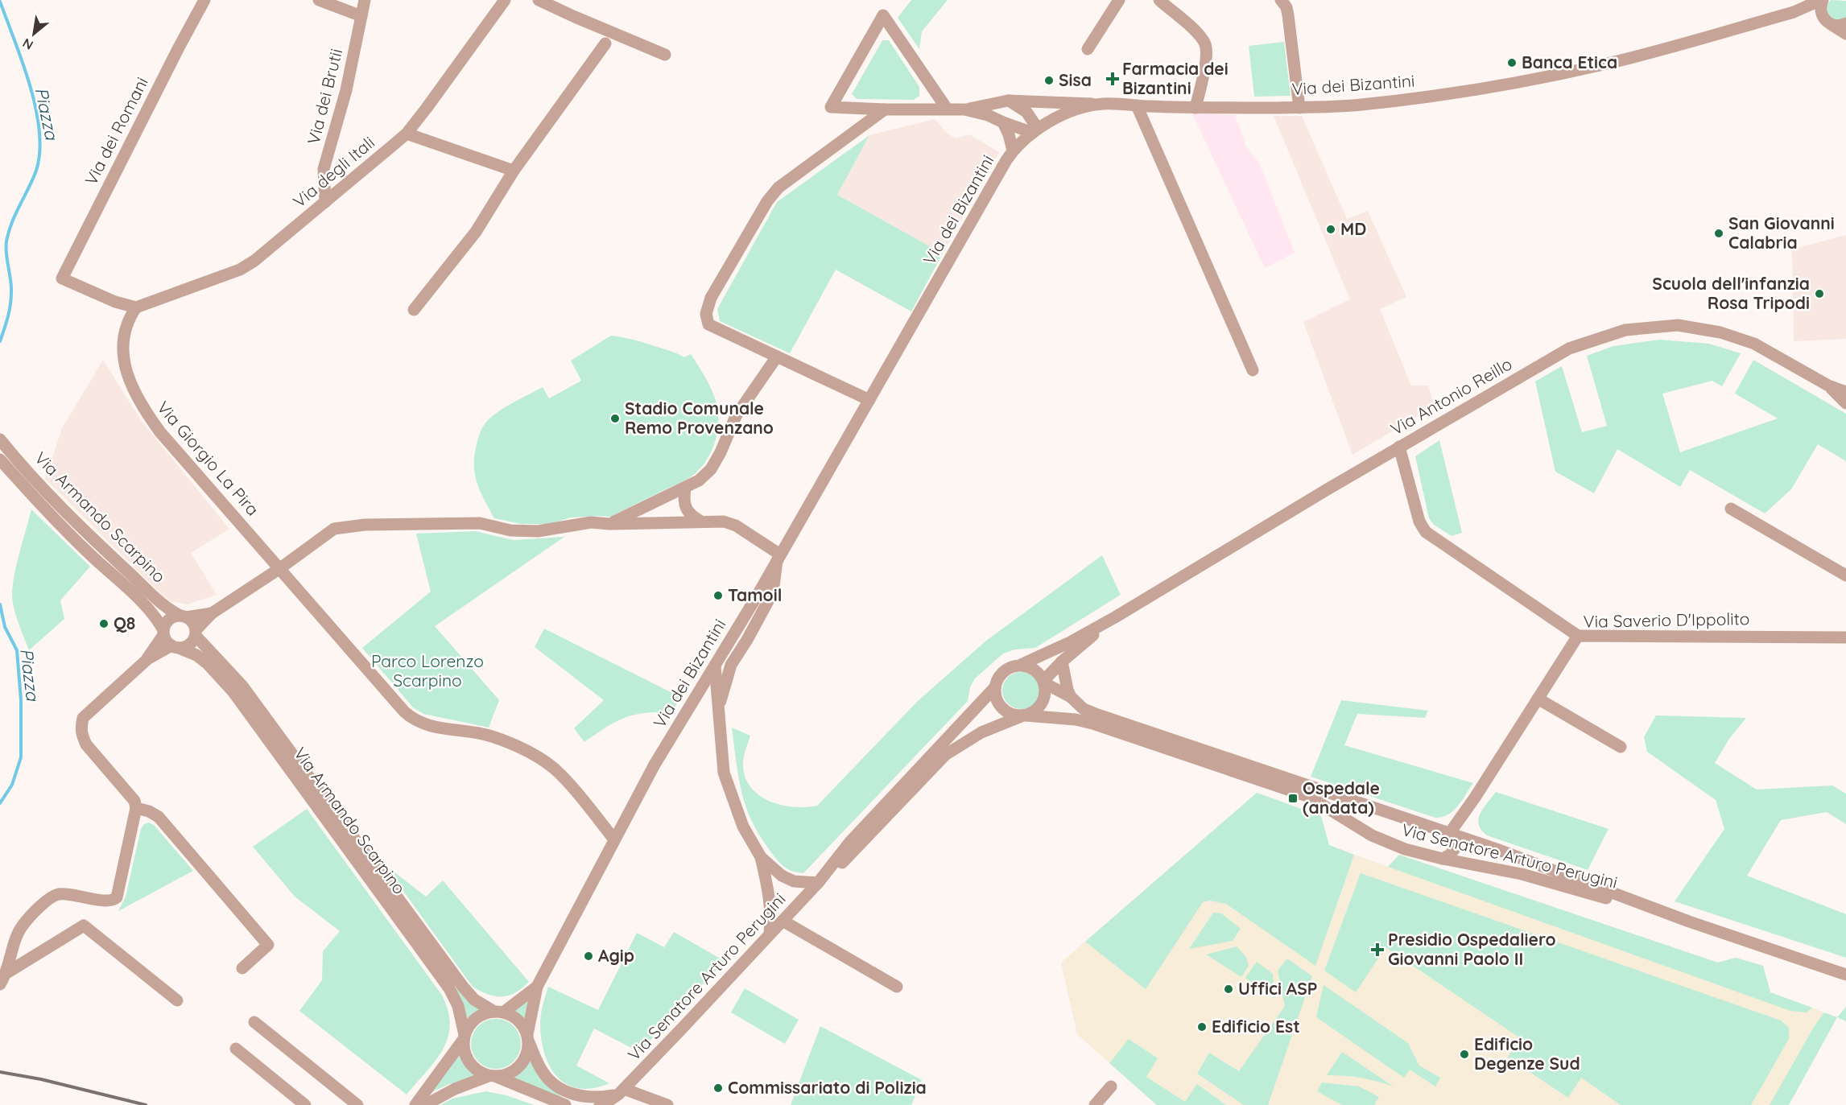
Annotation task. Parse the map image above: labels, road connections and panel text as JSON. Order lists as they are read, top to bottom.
{
  "streets": {
    "street": [
      "Via dei Bizantini",
      "Via dei Brutii",
      "Via dei Romani",
      "Via degli Itali",
      "Via Antonio Reillo",
      "Via Giorgio La Pira",
      "Via Armando Scarpino",
      "Via Saverio D'Ippolito",
      "Via Senatore Arturo Perugini"
    ]
  },
  "crossings": [
    ["Via dei Bizantini", "Via Giorgio La Pira"],
    ["Via dei Bizantini", "Via Armando Scarpino"],
    ["Via dei Brutii", "Via degli Itali"],
    ["Via dei Romani", "Via degli Itali"],
    ["Via dei Romani", "Via Giorgio La Pira"],
    ["Via degli Itali", "Via Giorgio La Pira"],
    ["Via Antonio Reillo", "Via Senatore Arturo Perugini"],
    ["Via Saverio D'Ippolito", "Via Senatore Arturo Perugini"]
  ],
  "water": ["Piazza"],
  "parks": ["Parco Lorenzo Scarpino"],
  "places": {
    "other": [
      "Banca Etica",
      "Sisa",
      "MD",
      "San Giovanni Calabria",
      "Scuola dell'infanzia Rosa Tripodi",
      "Stadio Comunale Remo Provenzano",
      "Tamoil",
      "Q8",
      "Agip",
      "Uffici ASP",
      "Edificio Est",
      "Edificio Degenze Sud",
      "Commissariato di Polizia"
    ],
    "health": ["Farmacia dei Bizantini", "Presidio Ospedaliero Giovanni Paolo II"],
    "transit": ["Ospedale (andata)"]
  },
  "north": "bottom left"
}
